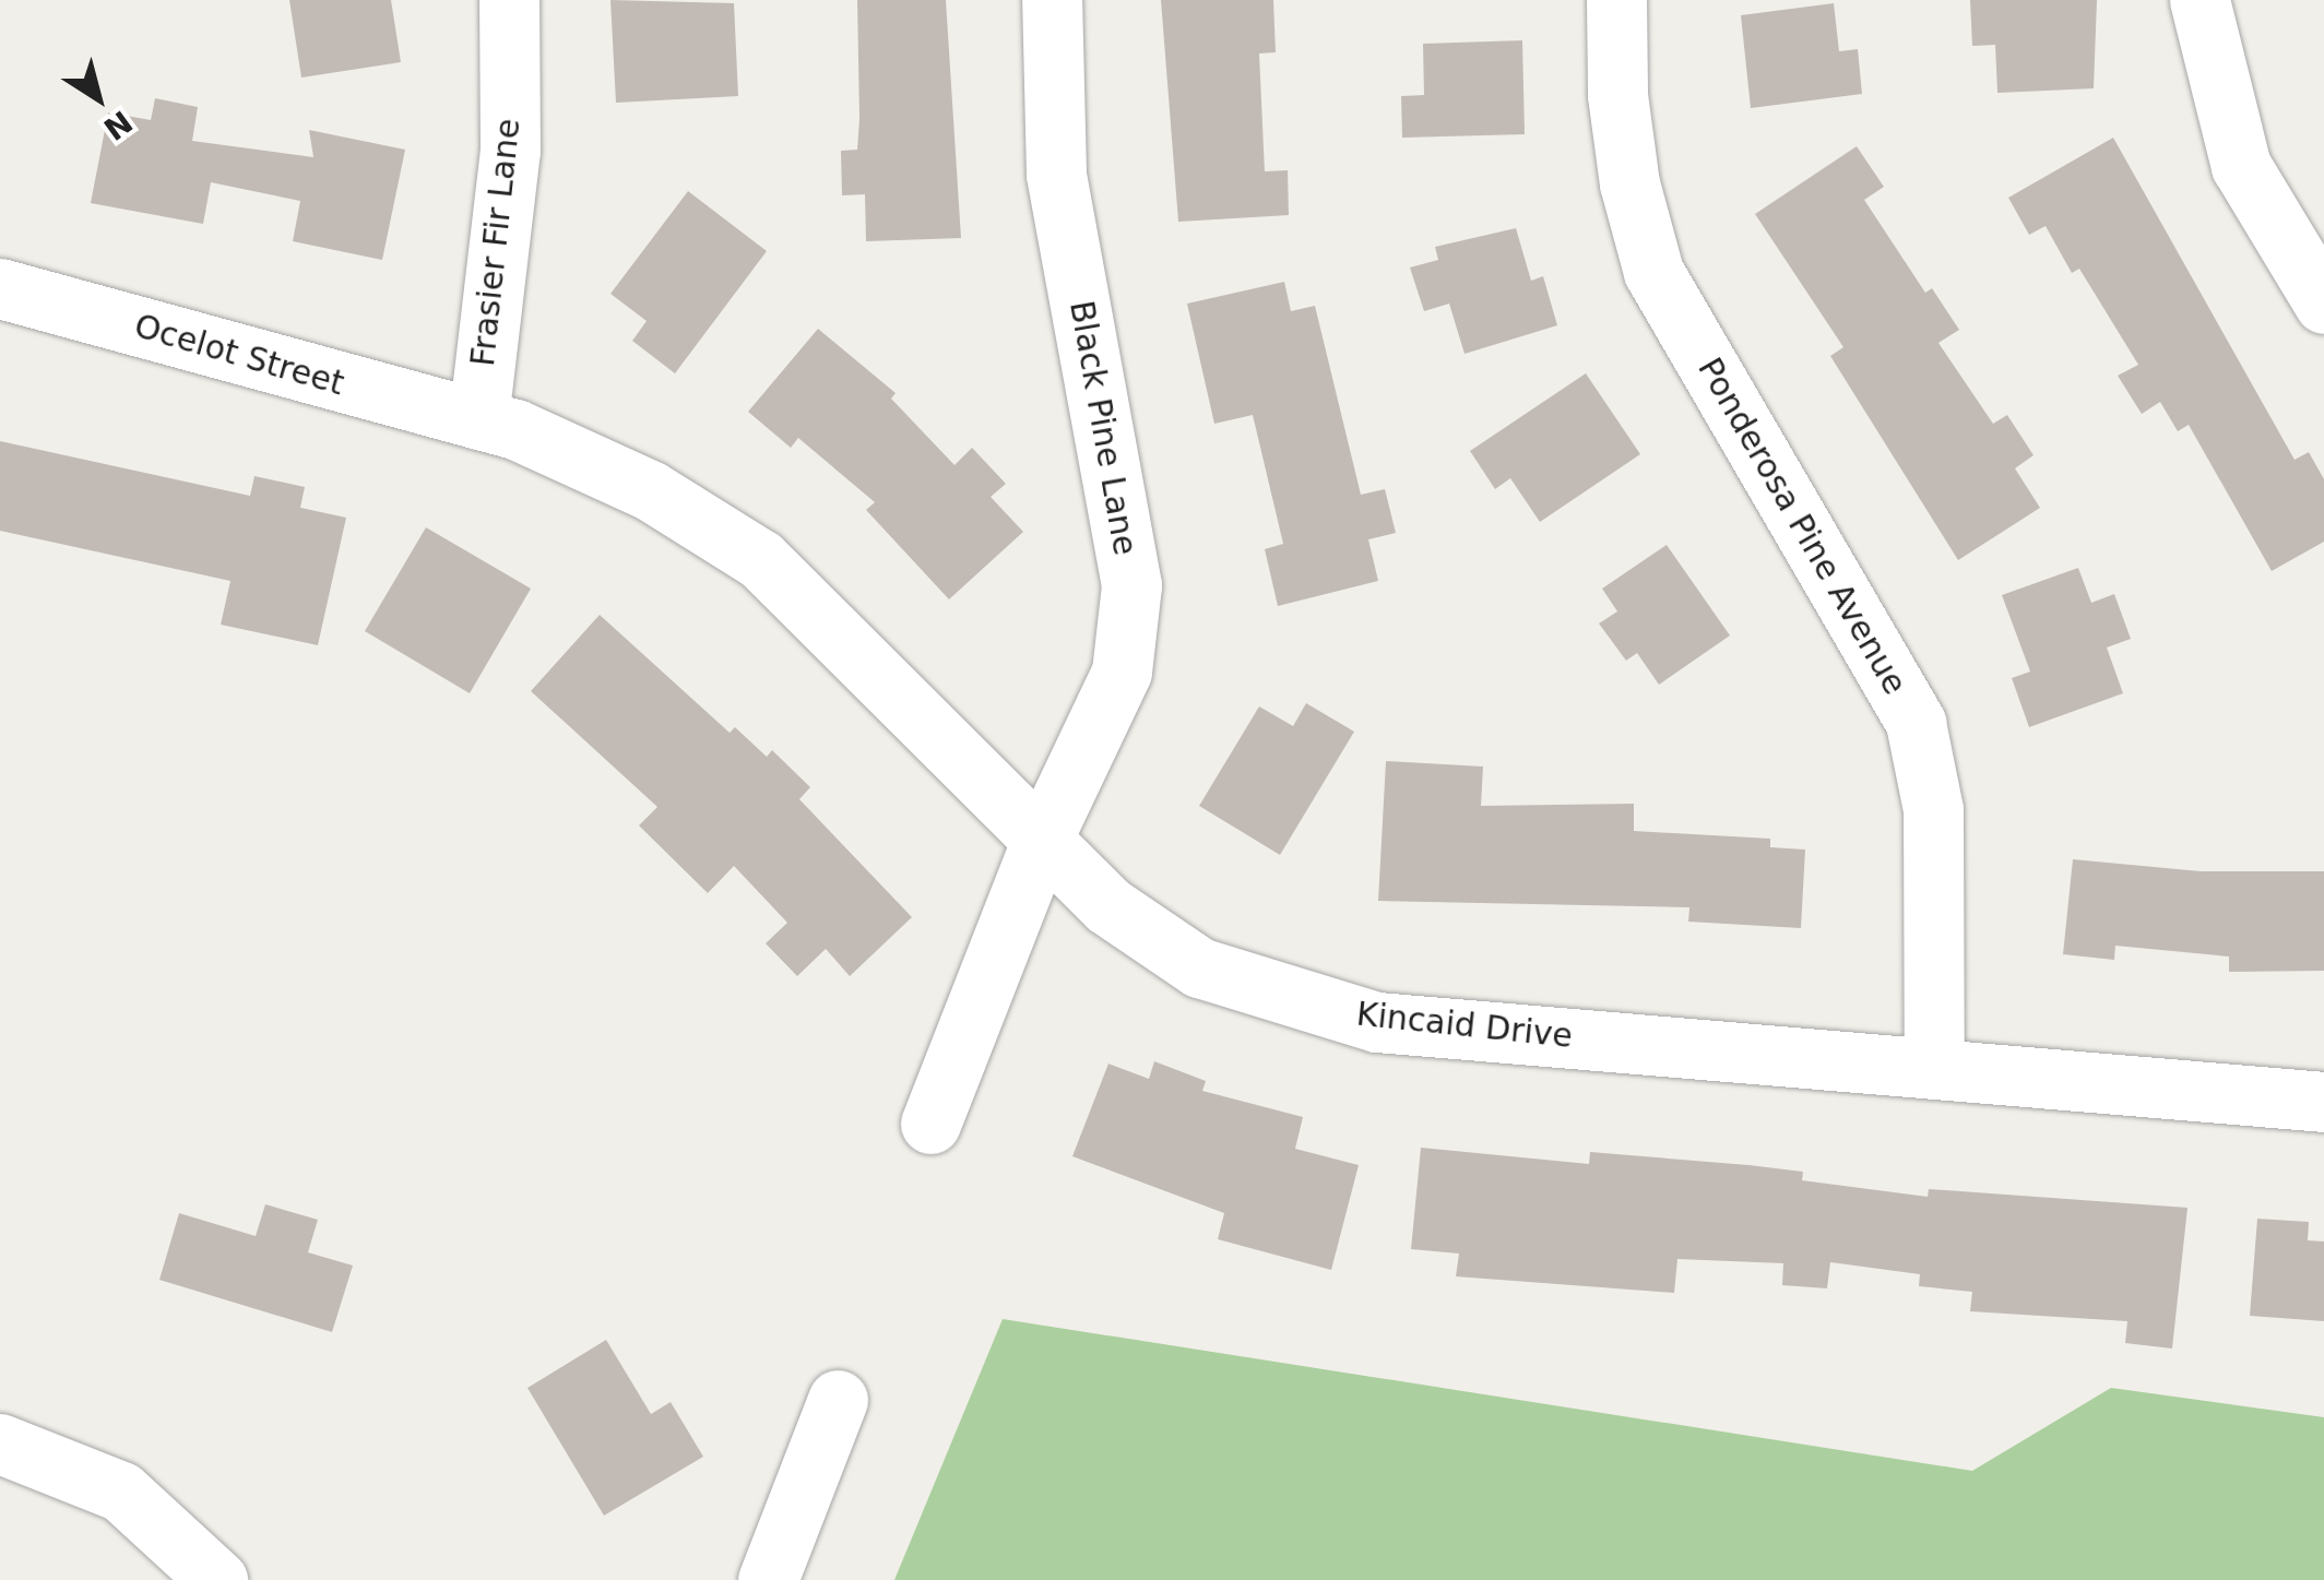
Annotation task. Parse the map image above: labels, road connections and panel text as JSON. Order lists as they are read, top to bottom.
{
  "streets": {
    "street": [
      "Frasier Fir Lane",
      "Ocelot Street",
      "Black Pine Lane",
      "Ponderosa Pine Avenue",
      "Kincaid Drive"
    ]
  },
  "crossings": [
    ["Frasier Fir Lane", "Ocelot Street"],
    ["Frasier Fir Lane", "Kincaid Drive"],
    ["Ocelot Street", "Kincaid Drive"],
    ["Black Pine Lane", "Kincaid Drive"],
    ["Ponderosa Pine Avenue", "Kincaid Drive"]
  ],
  "north": "bottom right"
}
